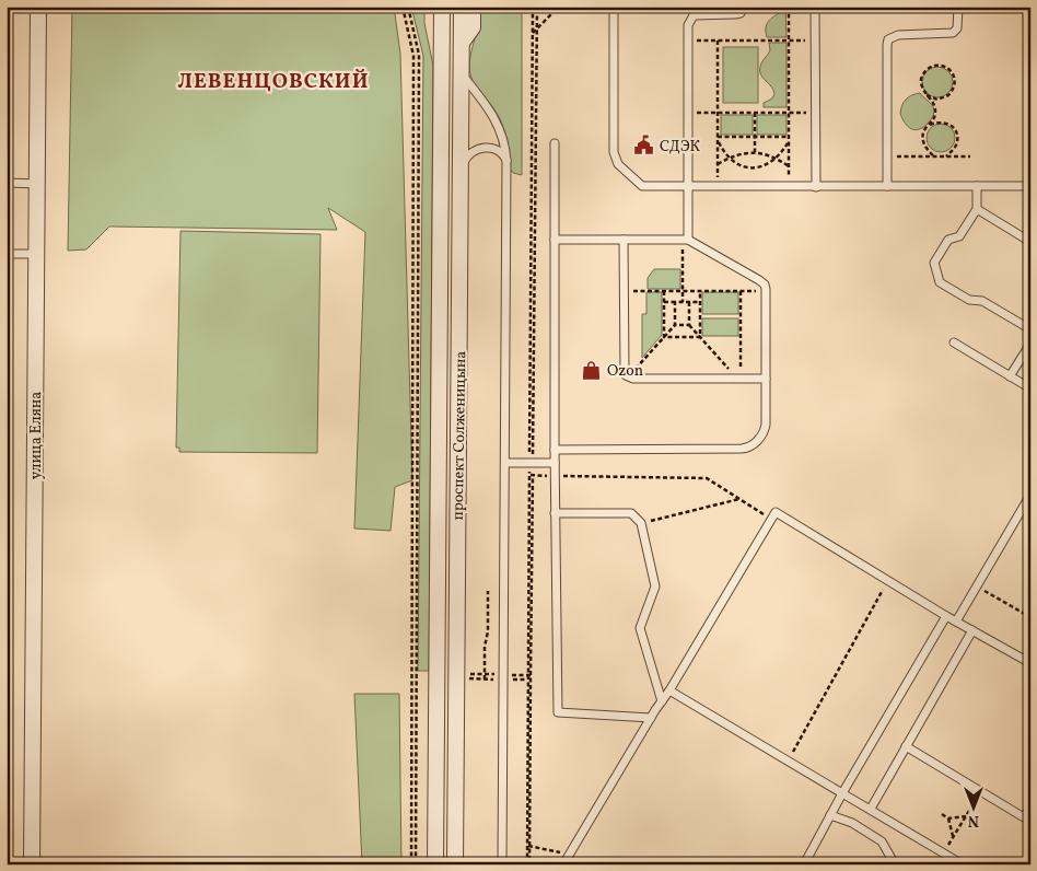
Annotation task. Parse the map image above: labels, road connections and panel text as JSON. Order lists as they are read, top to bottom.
{
  "streets": {
    "street": ["улица Еляна", "проспект Солженицына"]
  },
  "districts": ["ЛЕВЕНЦОВСКИЙ"],
  "places": {
    "public building": ["СДЭК"],
    "shop": ["Ozon"]
  },
  "north": "bottom"
}
